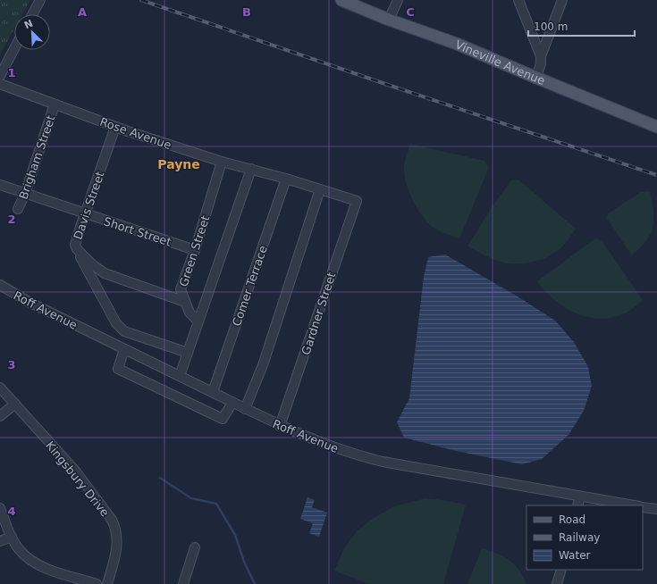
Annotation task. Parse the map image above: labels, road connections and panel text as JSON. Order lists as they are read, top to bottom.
{
  "streets": {
    "main road": ["Vineville Avenue"],
    "street": [
      "Rose Avenue",
      "Brigham Street",
      "Davis Street",
      "Short Street",
      "Green Street",
      "Comer Terrace",
      "Roff Avenue",
      "Gardner Street",
      "Kingsbury Drive"
    ]
  },
  "crossings": [
    ["Rose Avenue", "Brigham Street"],
    ["Rose Avenue", "Davis Street"],
    ["Rose Avenue", "Green Street"],
    ["Rose Avenue", "Comer Terrace"],
    ["Rose Avenue", "Gardner Street"],
    ["Brigham Street", "Short Street"],
    ["Davis Street", "Short Street"],
    ["Davis Street", "Green Street"],
    ["Short Street", "Green Street"],
    ["Comer Terrace", "Roff Avenue"],
    ["Roff Avenue", "Gardner Street"]
  ],
  "districts": ["Payne"],
  "legend": ["Road", "Railway", "Water"],
  "scale_bar": "100 m",
  "north": "top left",
  "grid": {
    "columns": ["A", "B", "C"],
    "rows": [
      "1",
      "2",
      "3",
      "4"
    ]
  }
}
